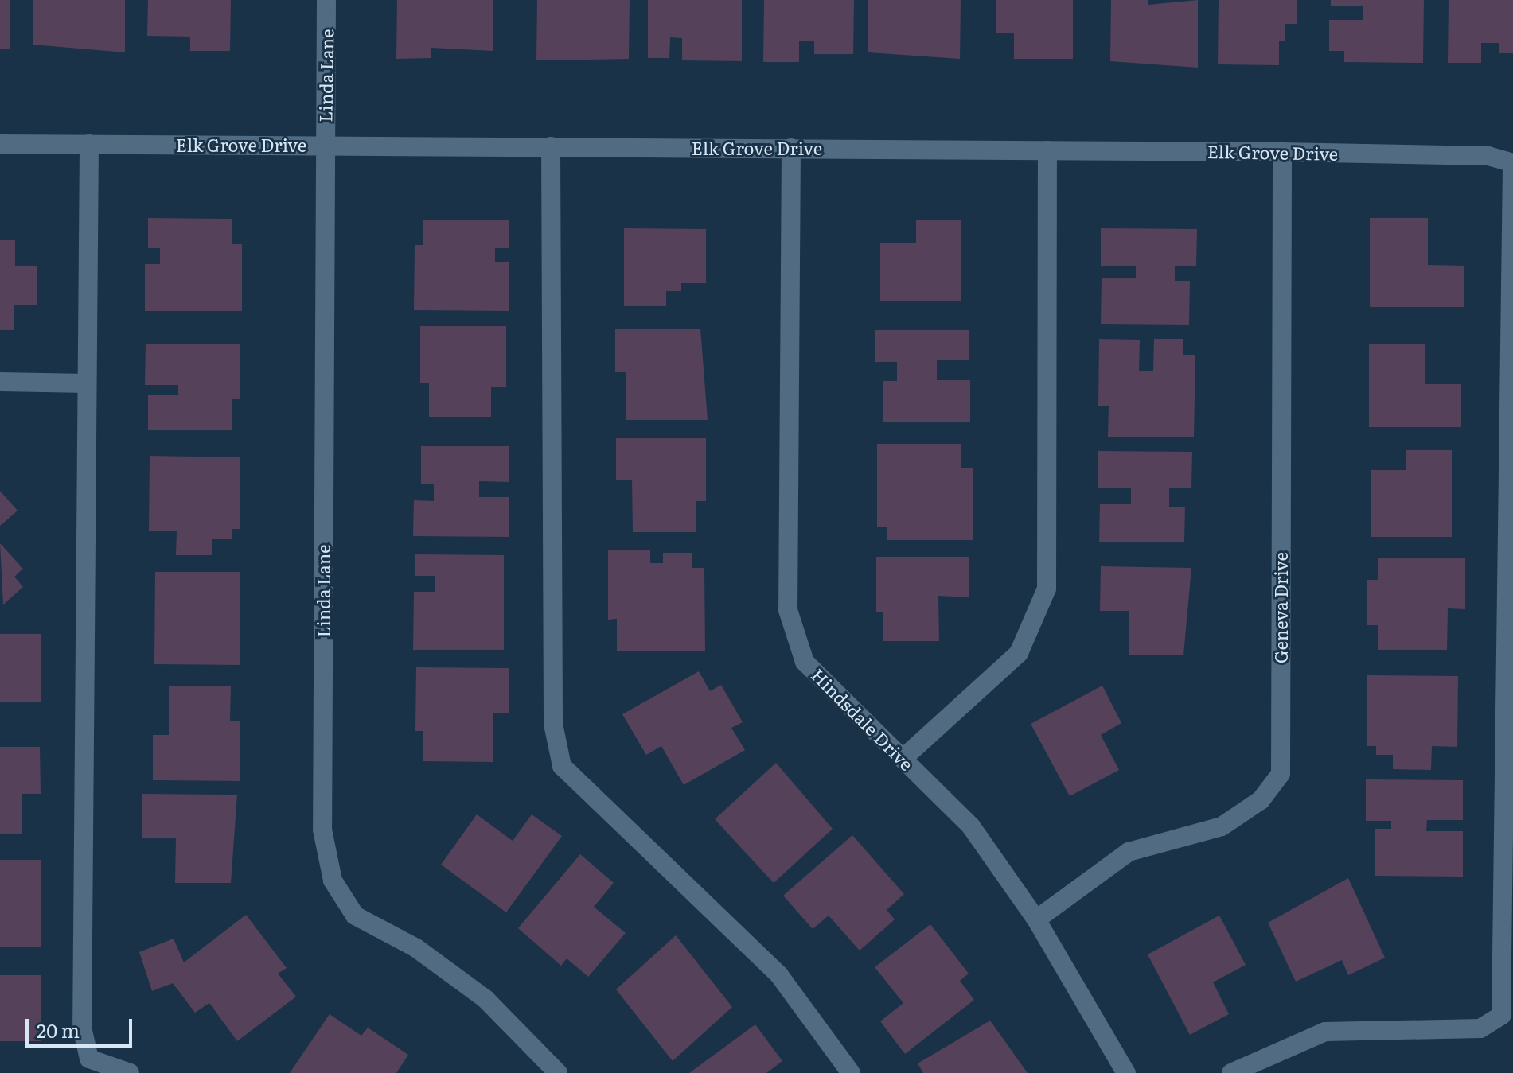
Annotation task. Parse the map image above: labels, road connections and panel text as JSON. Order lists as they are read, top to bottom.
{
  "streets": {
    "street": [
      "Linda Lane",
      "Elk Grove Drive",
      "Geneva Drive",
      "Hindsdale Drive"
    ]
  },
  "crossings": [
    ["Linda Lane", "Elk Grove Drive"],
    ["Elk Grove Drive", "Geneva Drive"],
    ["Elk Grove Drive", "Hindsdale Drive"],
    ["Geneva Drive", "Hindsdale Drive"]
  ],
  "scale_bar": "20 m"
}
